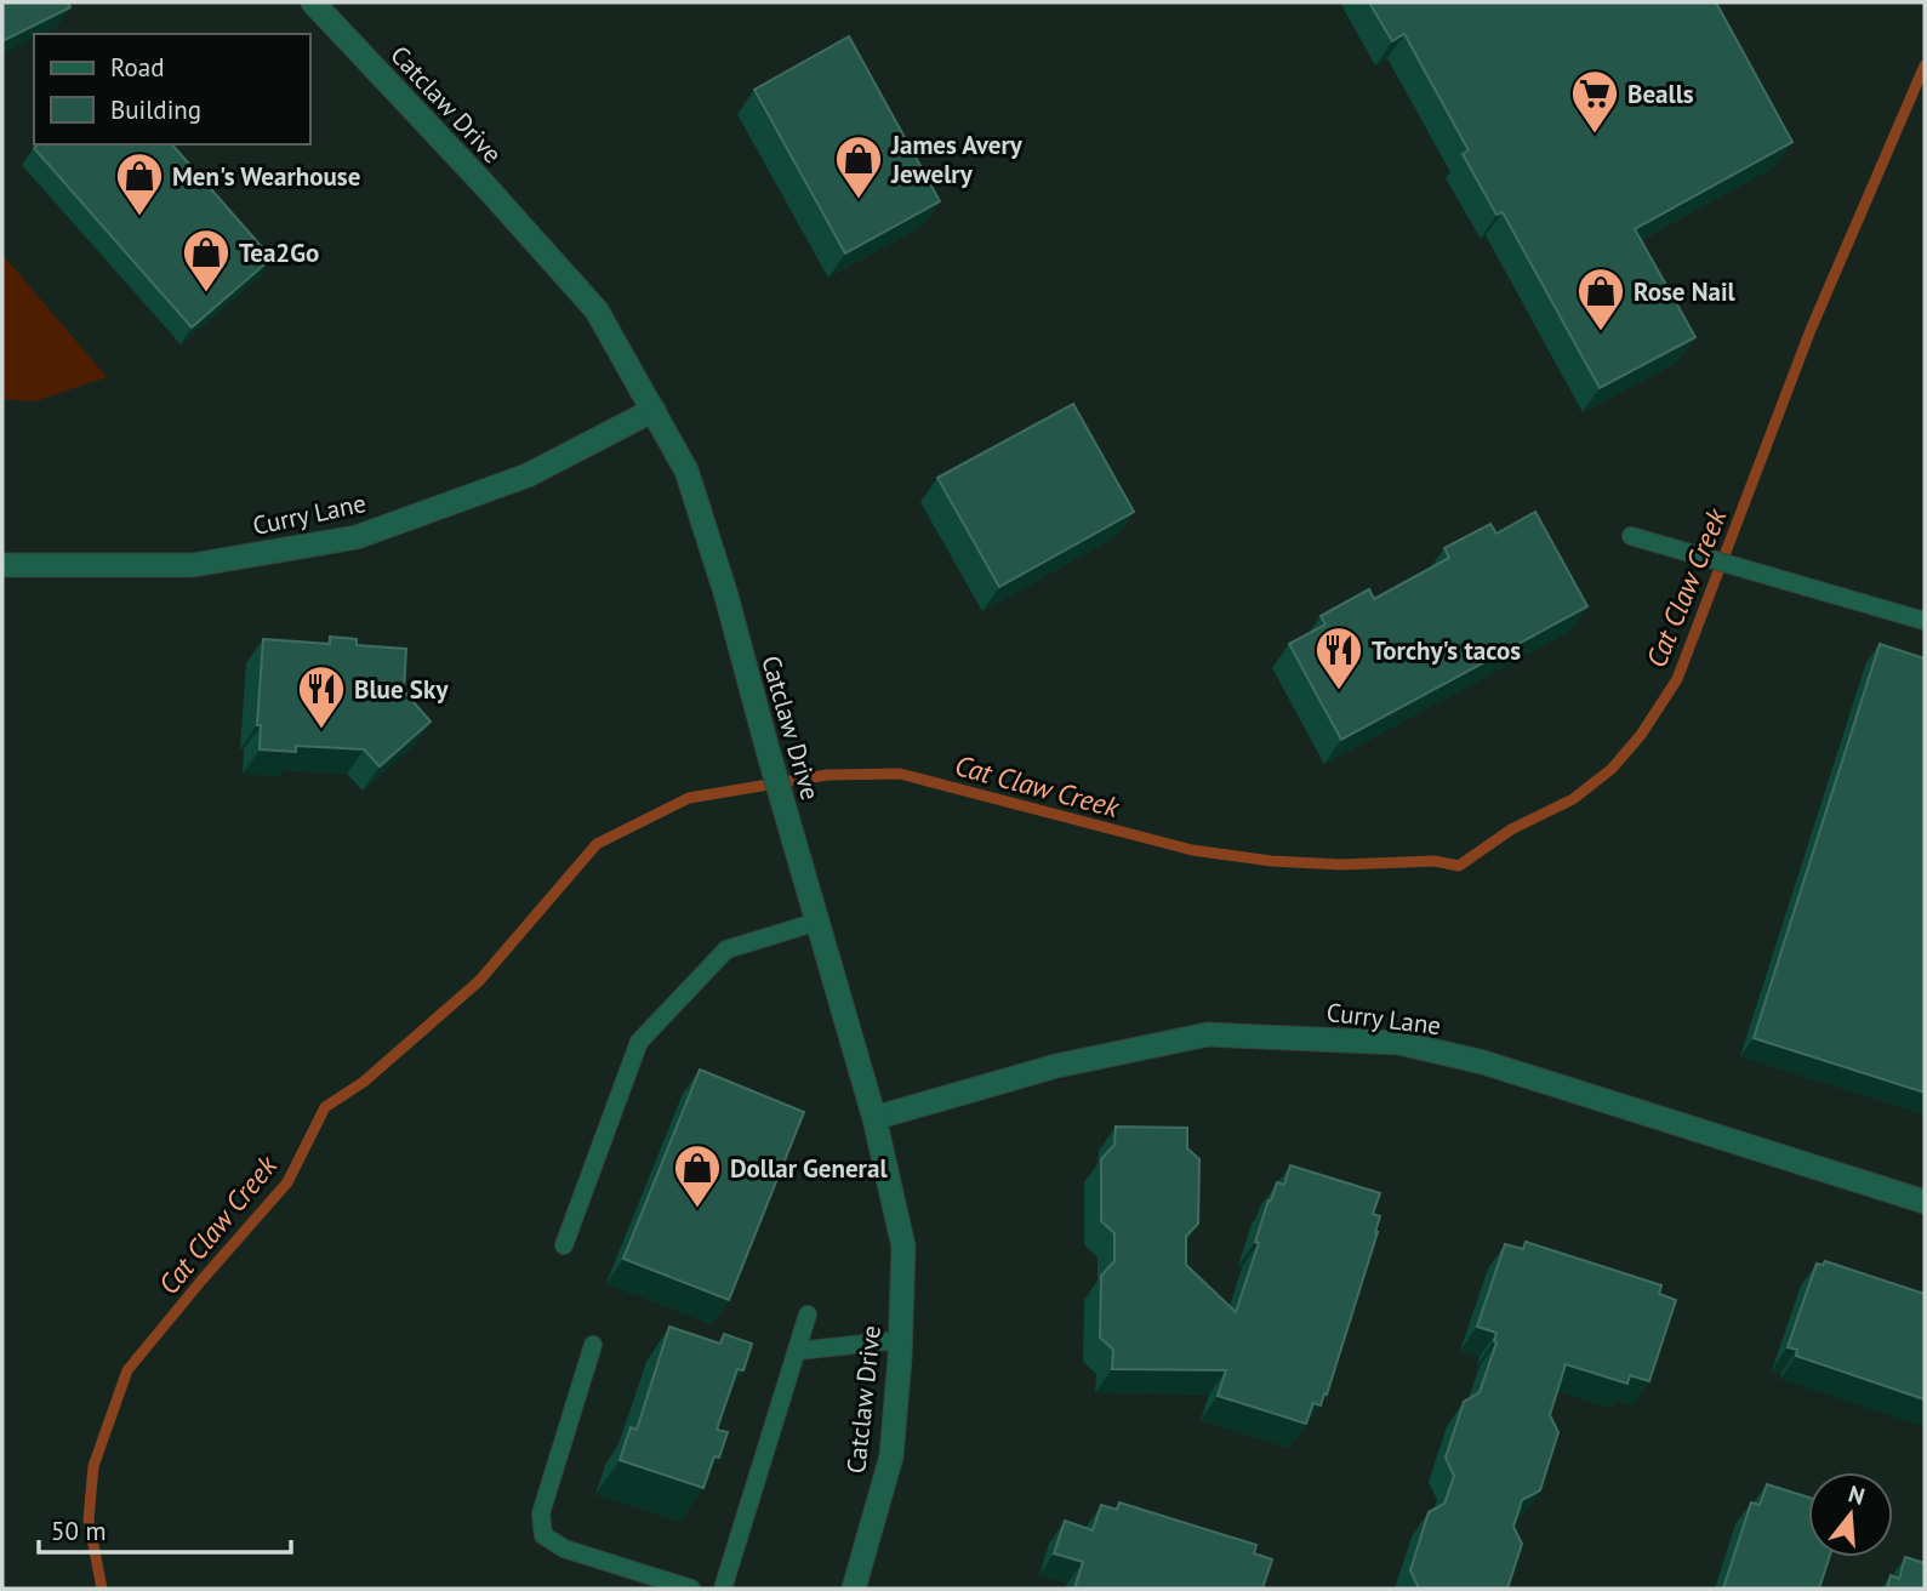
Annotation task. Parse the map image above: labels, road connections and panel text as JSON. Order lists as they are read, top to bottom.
{
  "streets": {
    "street": ["Catclaw Drive", "Curry Lane"]
  },
  "crossings": [
    ["Catclaw Drive", "Curry Lane"]
  ],
  "water": ["Cat Claw Creek"],
  "places": {
    "supermarket": ["Bealls"],
    "shop": [
      "James Avery Jewelry",
      "Men's Wearhouse",
      "Tea2Go",
      "Rose Nail",
      "Dollar General"
    ],
    "restaurant": ["Torchy's tacos", "Blue Sky"]
  },
  "legend": ["Road", "Building"],
  "scale_bar": "50 m",
  "north": "top"
}
